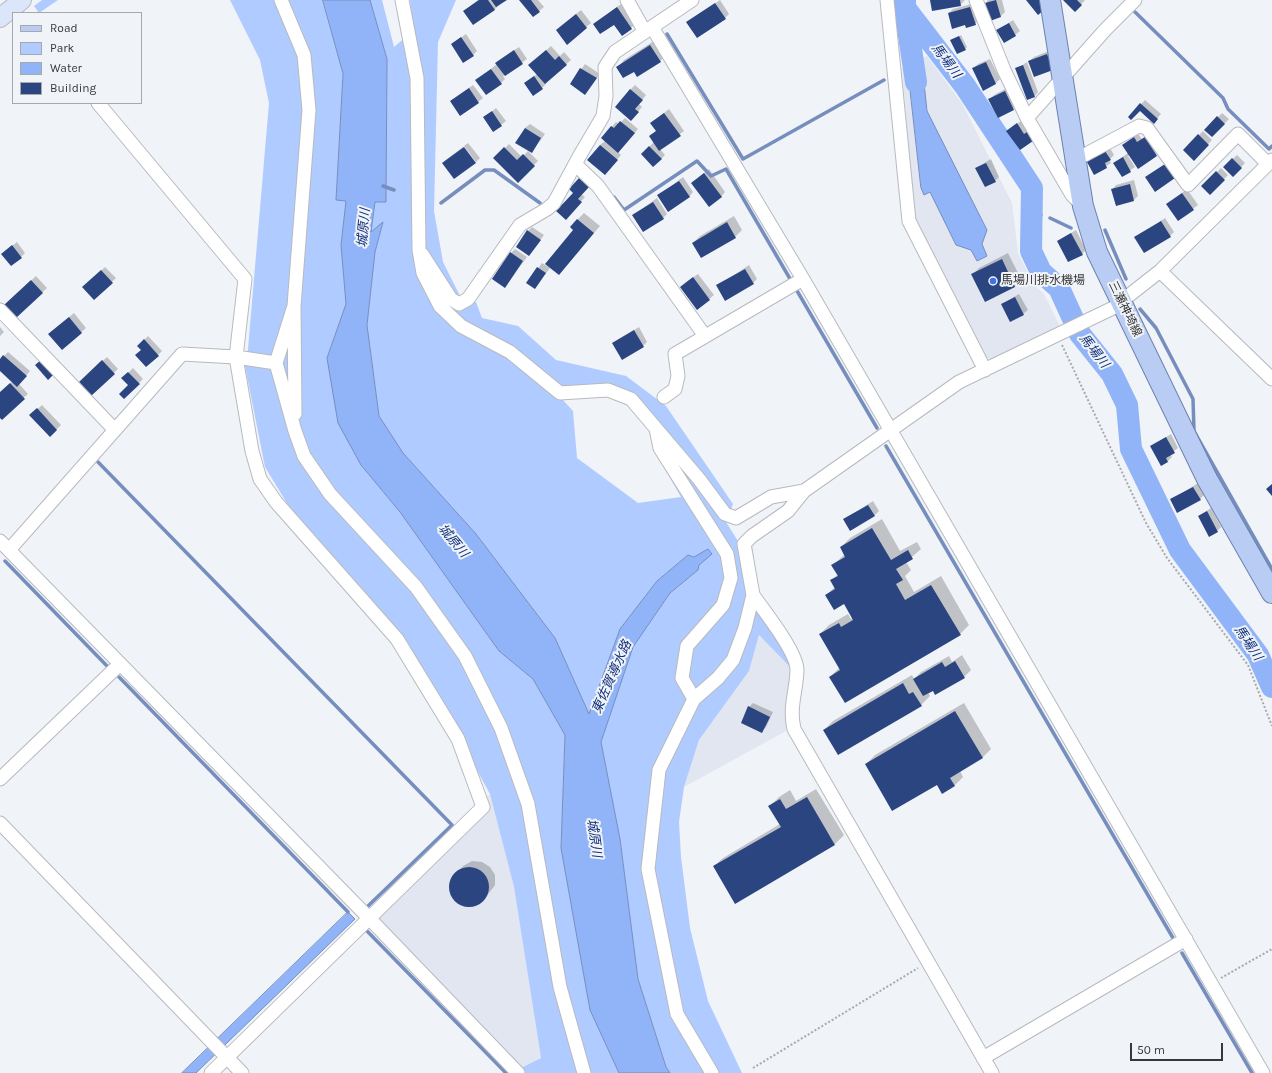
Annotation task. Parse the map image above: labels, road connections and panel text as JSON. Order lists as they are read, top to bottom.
{
  "streets": {
    "main road": ["三瀬神埼線"]
  },
  "water": ["馬場川", "城原川", "東佐賀導水路"],
  "places": ["馬場川排水機場"],
  "legend": [
    "Road",
    "Park",
    "Water",
    "Building"
  ],
  "scale_bar": "50 m"
}
